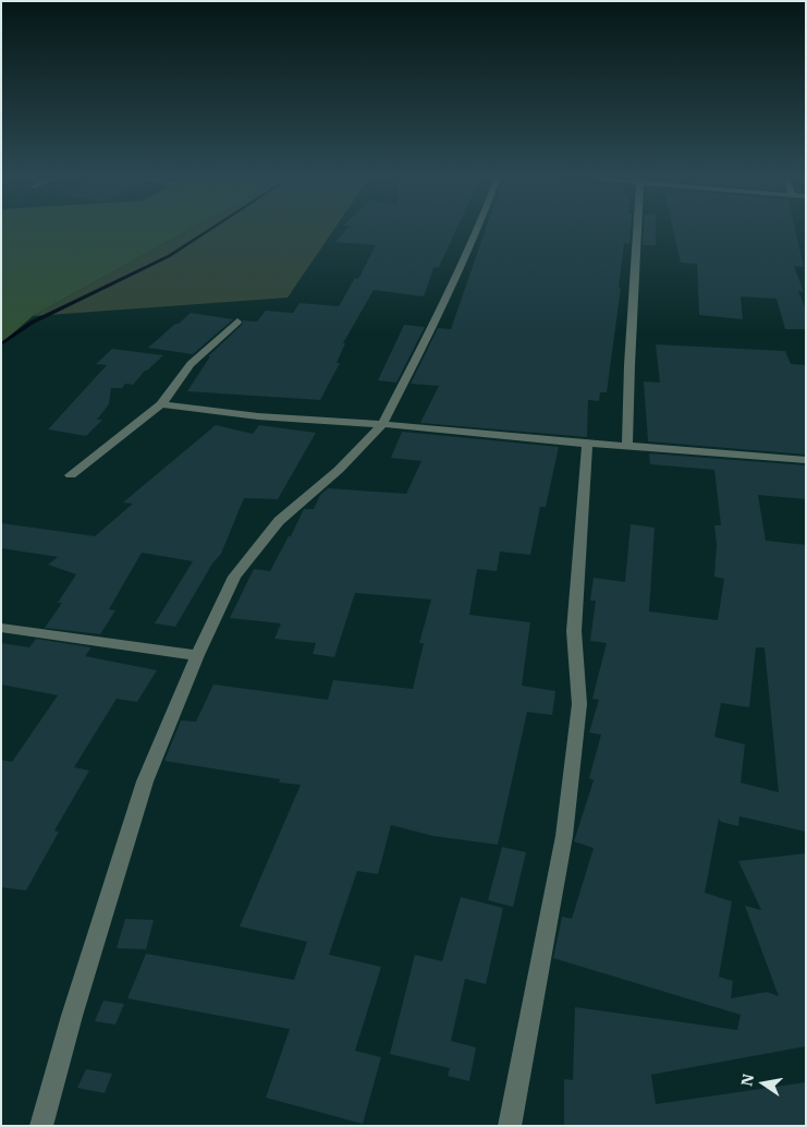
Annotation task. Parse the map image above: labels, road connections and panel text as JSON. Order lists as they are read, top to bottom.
{
  "north": "left"
}
